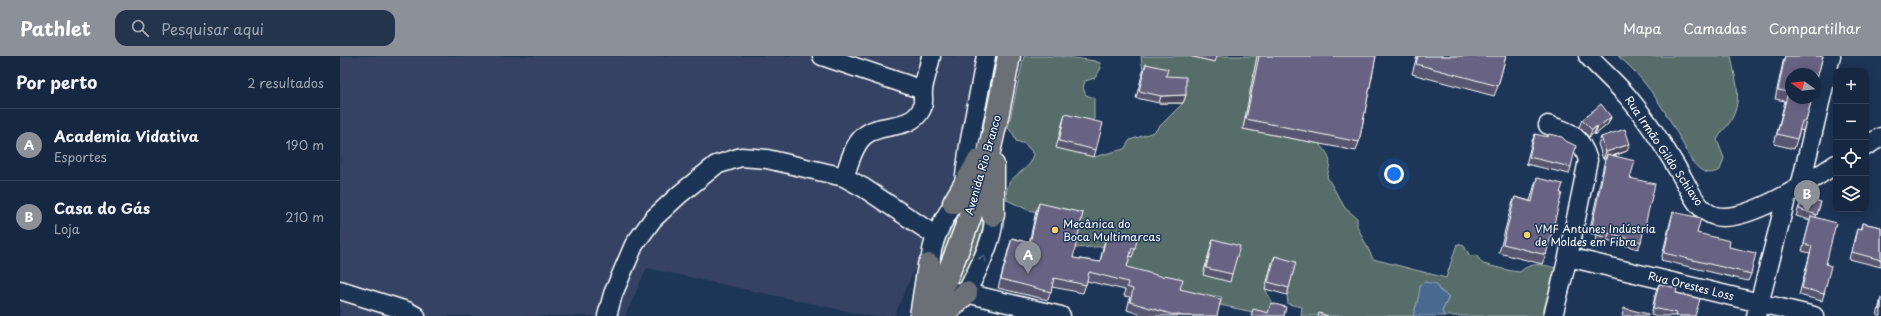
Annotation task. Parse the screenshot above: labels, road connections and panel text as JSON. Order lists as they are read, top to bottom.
{
  "streets": {
    "main road": ["Avenida Rio Branco"],
    "street": ["Rua Irmão Gildo Schiavo", "Rua Orestes Loss"]
  },
  "places": ["Mecânica do Boca Multimarcas", "VMF Antunes Indústria de Moldes em Fibra"],
  "north": "left",
  "page": {
    "header": "Pathlet",
    "search": "Pesquisar aqui",
    "nav": ["Mapa", "Camadas", "Compartilhar"],
    "heading": ["Por perto", "2 resultados"],
    "map_buttons": ["+", "−"],
    "list": [
      {
        "mark": "A",
        "name": "Academia Vidativa",
        "note": "Esportes",
        "value": "190 m"
      },
      {
        "mark": "B",
        "name": "Casa do Gás",
        "note": "Loja",
        "value": "210 m"
      }
    ],
    "pins": ["B", "A"]
  }
}
